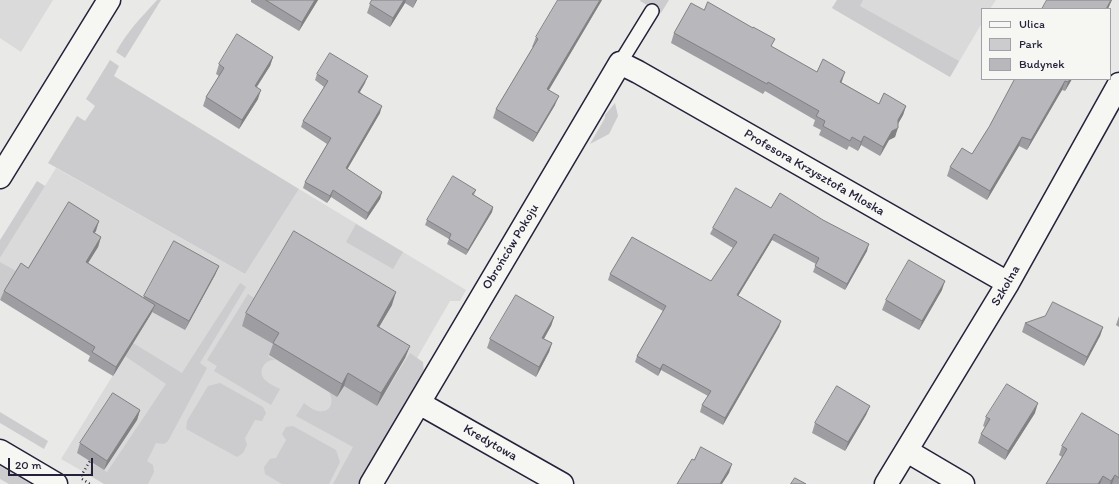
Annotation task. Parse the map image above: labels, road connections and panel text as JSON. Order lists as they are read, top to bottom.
{
  "streets": {
    "street": [
      "Profesora Krzysztofa Mloska",
      "Obrońców Pokoju",
      "Szkolna",
      "Kredytowa"
    ]
  },
  "crossings": [
    ["Profesora Krzysztofa Mloska", "Obrońców Pokoju"],
    ["Profesora Krzysztofa Mloska", "Szkolna"],
    ["Obrońców Pokoju", "Kredytowa"]
  ],
  "legend": ["Ulica", "Park", "Budynek"],
  "scale_bar": "20 m"
}
